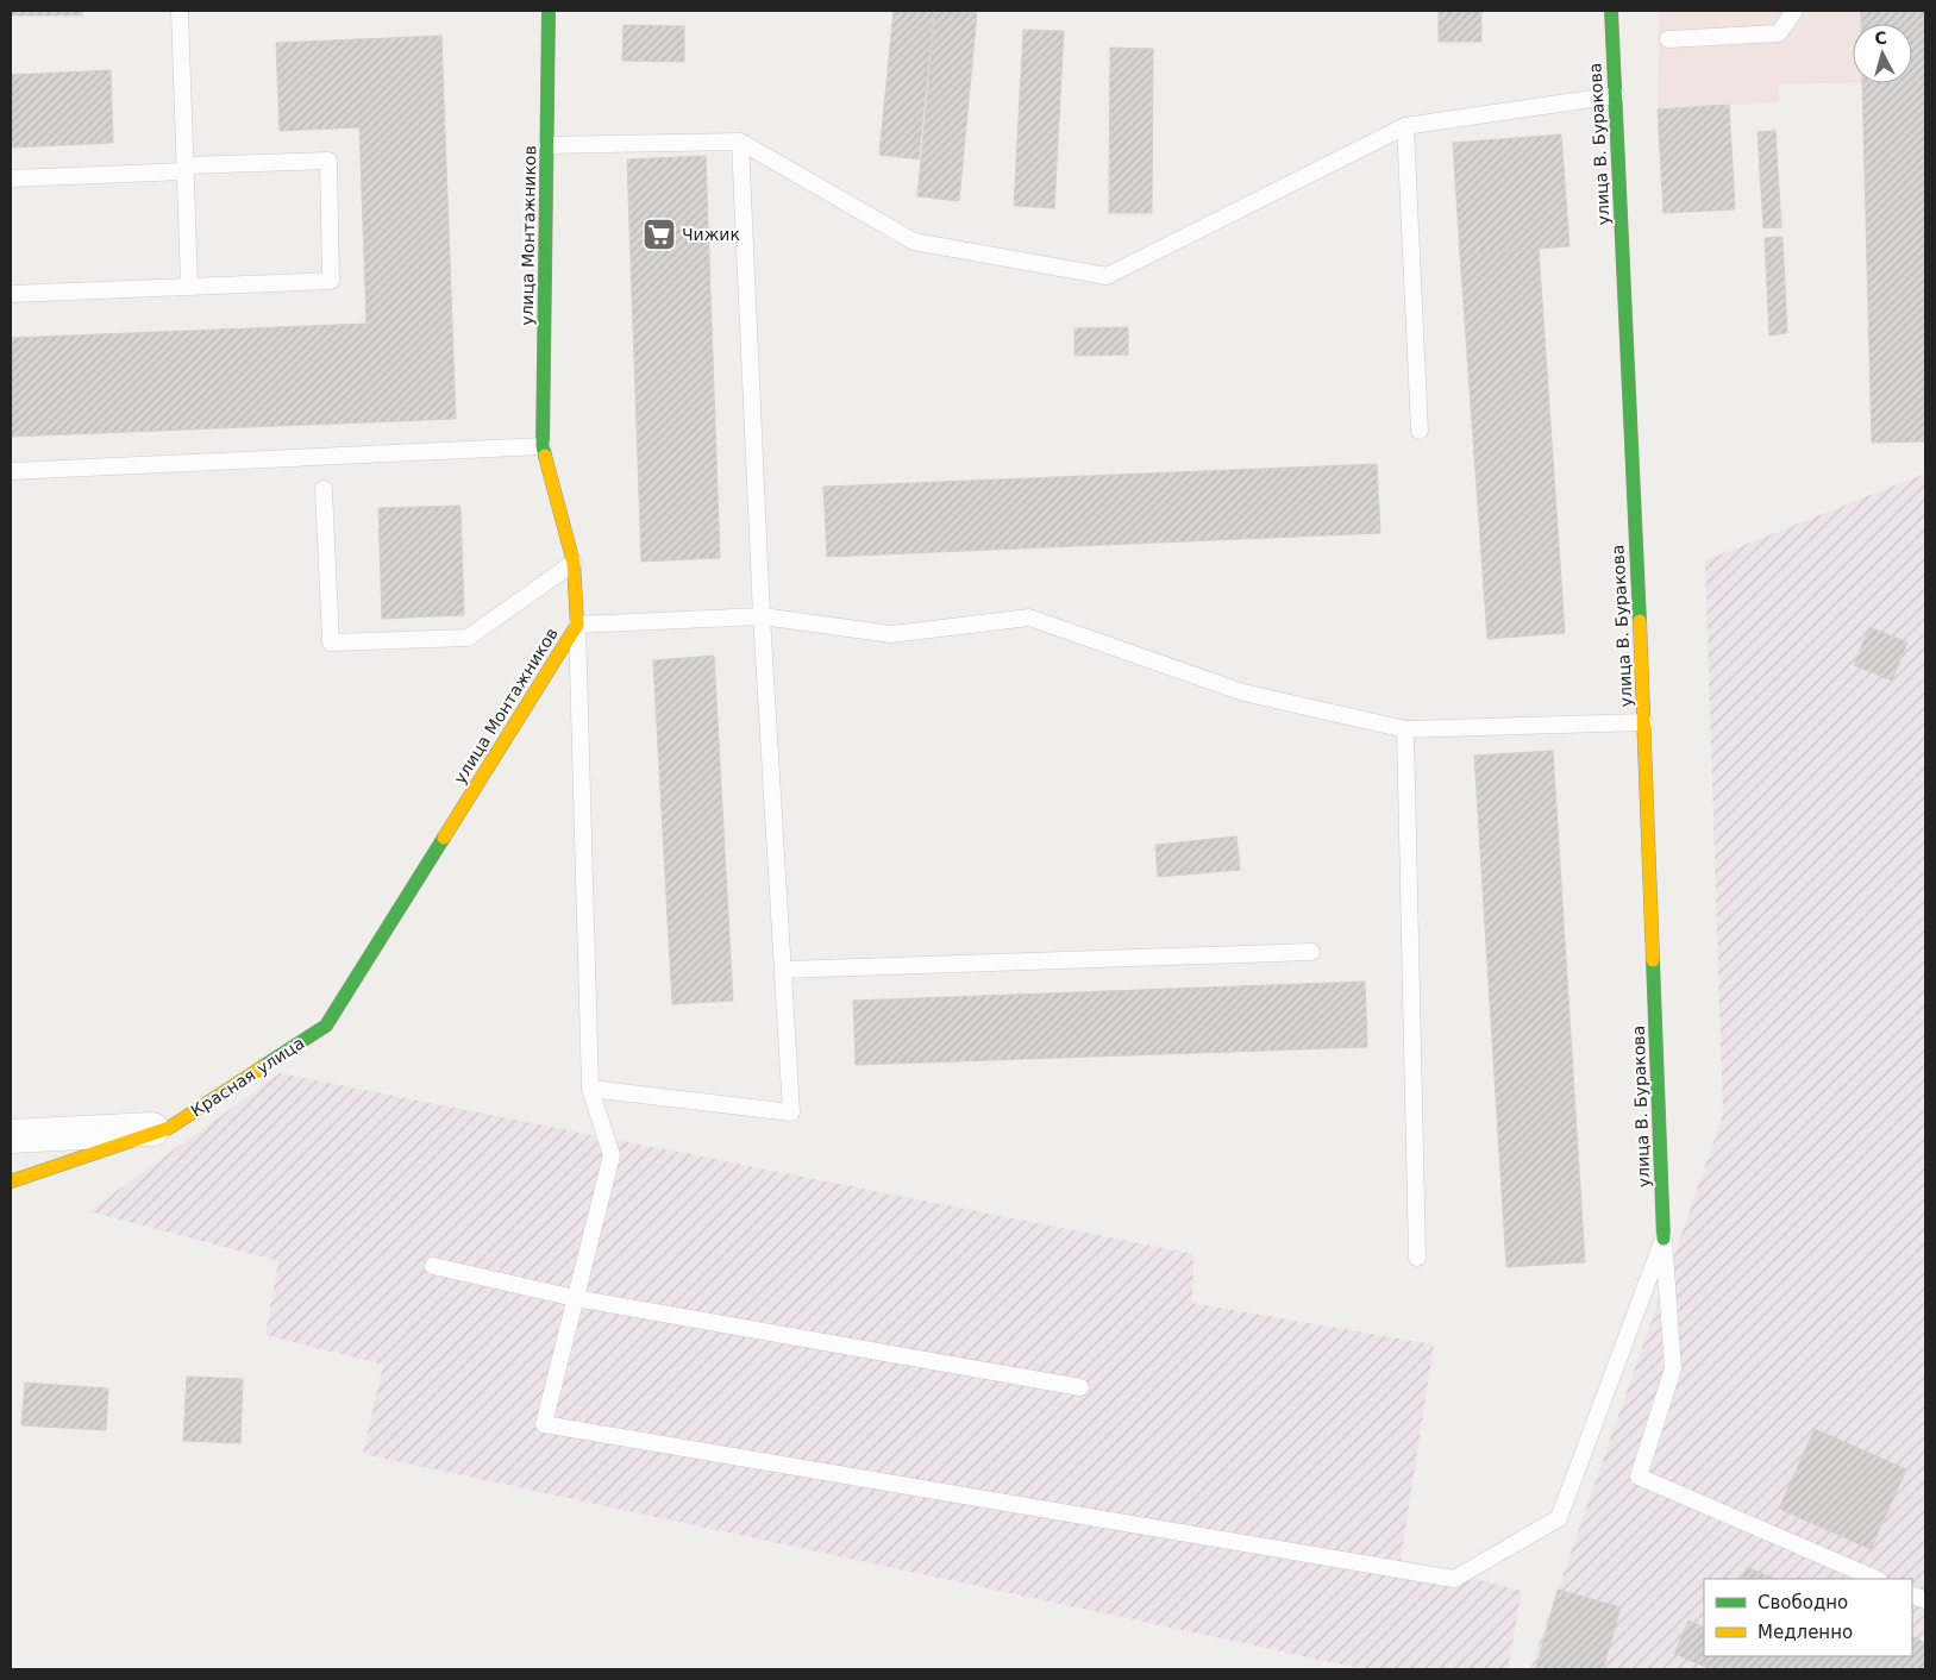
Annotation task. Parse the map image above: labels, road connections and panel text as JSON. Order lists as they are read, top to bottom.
{
  "streets": {
    "street": ["улица В. Буракова", "улица Монтажников", "Красная улица"]
  },
  "crossings": [
    ["улица Монтажников", "Красная улица"]
  ],
  "places": {
    "supermarket": ["Чижик"]
  },
  "legend": ["Свободно", "Медленно"],
  "north": "top"
}
